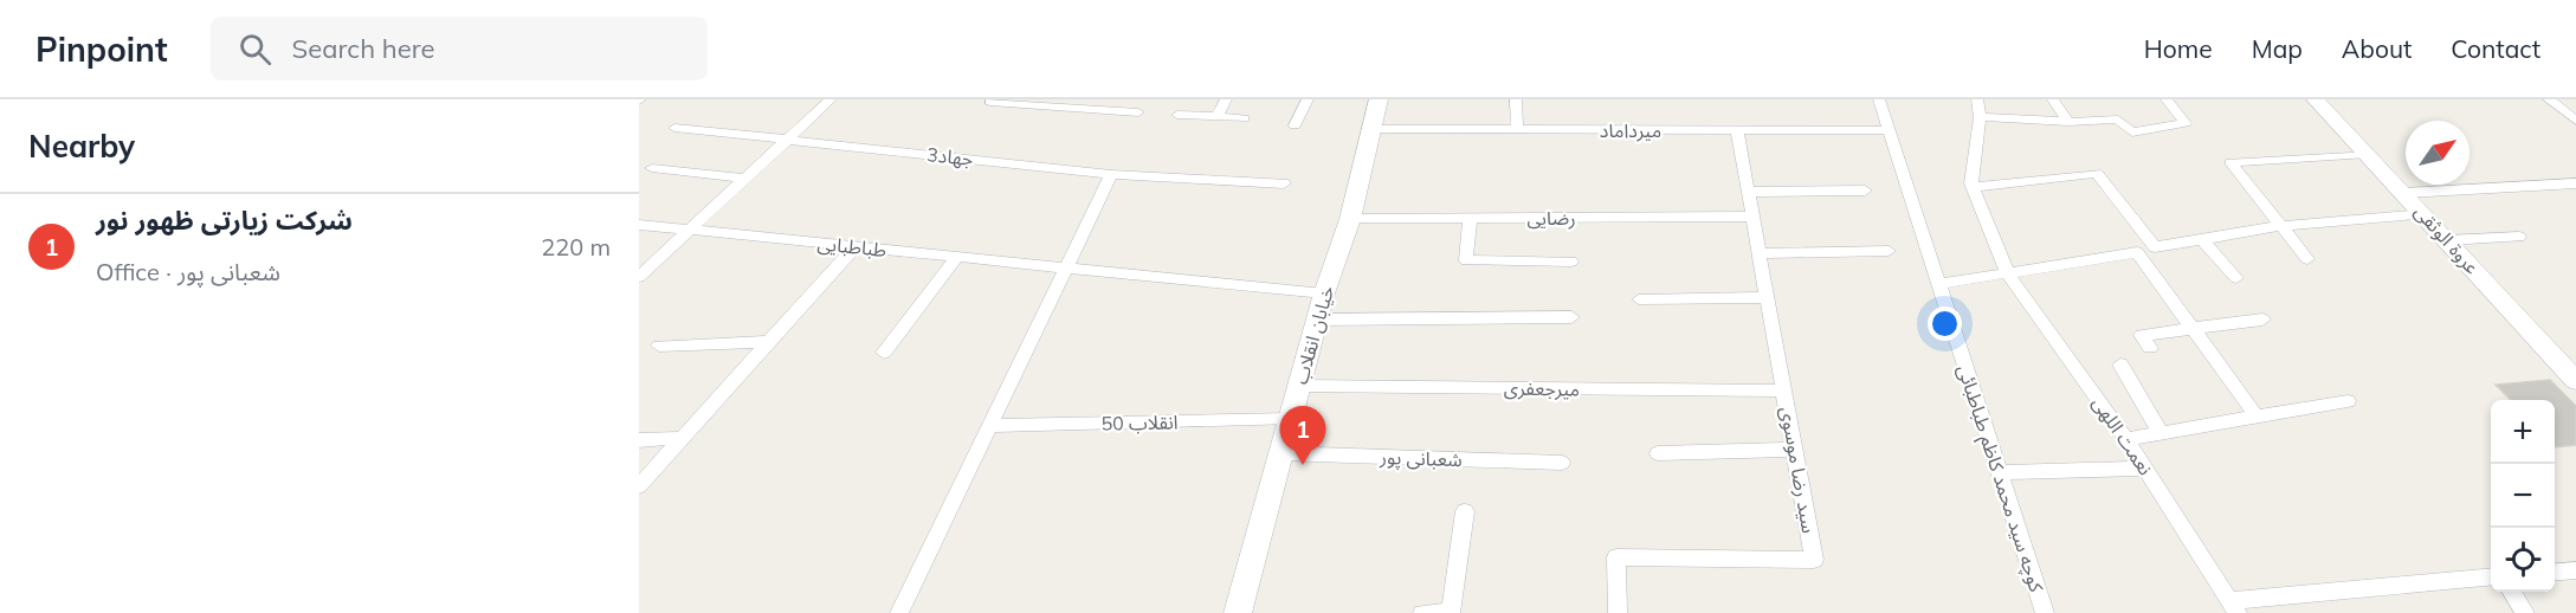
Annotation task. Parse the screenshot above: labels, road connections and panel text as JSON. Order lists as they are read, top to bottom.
{
  "streets": {
    "main road": ["عروة الوثقی", "خیابان انقلاب"],
    "street": [
      "میرداماد",
      "جهاد3",
      "رضایی",
      "طباطبایی",
      "میرجعفری",
      "انقلاب 50",
      "نعمت اللهی",
      "شعبانی پور",
      "سید رضا موسوی",
      "کوچه سید محمد کاظم طباطبائی"
    ]
  },
  "crossings": [
    ["میرداماد", "خیابان انقلاب"],
    ["میرداماد", "سید رضا موسوی"],
    ["میرداماد", "کوچه سید محمد کاظم طباطبائی"],
    ["رضایی", "خیابان انقلاب"],
    ["رضایی", "سید رضا موسوی"],
    ["طباطبایی", "خیابان انقلاب"],
    ["خیابان انقلاب", "میرجعفری"],
    ["خیابان انقلاب", "انقلاب 50"],
    ["خیابان انقلاب", "شعبانی پور"],
    ["میرجعفری", "سید رضا موسوی"]
  ],
  "north": "top right",
  "page": {
    "header": "Pinpoint",
    "search": "Search here",
    "nav": [
      "Home",
      "Map",
      "About",
      "Contact"
    ],
    "heading": "Nearby",
    "list": [
      {
        "mark": "1",
        "name": "شرکت زیارتی ظهور نور",
        "note": "Office · شعبانی پور",
        "value": "220 m"
      }
    ],
    "map_buttons": ["+", "−"],
    "pins": "1"
  }
}
